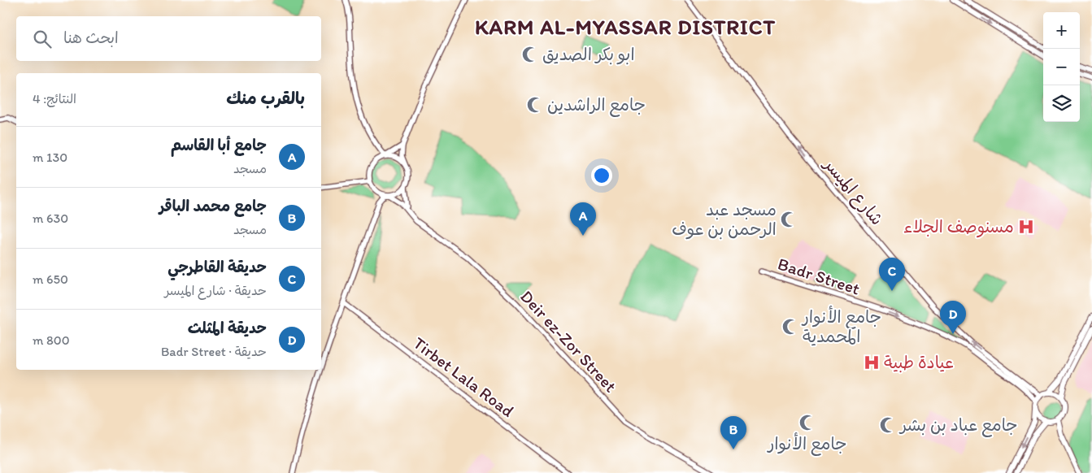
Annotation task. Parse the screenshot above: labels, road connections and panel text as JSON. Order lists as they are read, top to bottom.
{
  "streets": {
    "main road": [
      "شارع الميسر",
      "Badr Street",
      "Deir ez-Zor Street",
      "Tirbet Lala Road"
    ]
  },
  "crossings": [
    ["شارع الميسر", "Badr Street"]
  ],
  "one_way": ["شارع الميسر", "Badr Street"],
  "districts": ["KARM AL-MYASSAR DISTRICT"],
  "places": {
    "mosque": [
      "ابو بكر الصديق",
      "جامع الراشدين",
      "مسجد عبد الرحمن بن عوف",
      "جامع الأنوار المحمدية",
      "جامع الأنوار",
      "جامع عباد بن بشر"
    ],
    "hospital": ["مسنوصف الجلاء", "عيادة طبية"]
  },
  "page": {
    "map_buttons": ["+", "−"],
    "search": "ابحث هنا",
    "heading": ["بالقرب منك", "النتائج: 4"],
    "list": [
      {
        "mark": "A",
        "name": "جامع أبا القاسم",
        "note": "مسجد",
        "value": "130 m"
      },
      {
        "mark": "B",
        "name": "جامع محمد الباقر",
        "note": "مسجد",
        "value": "630 m"
      },
      {
        "mark": "C",
        "name": "حديقة القاطرجي",
        "note": "حديقة · شارع الميسر",
        "value": "650 m"
      },
      {
        "mark": "D",
        "name": "حديقة المثلث",
        "note": "حديقة · Badr Street",
        "value": "800 m"
      }
    ],
    "pins": [
      "A",
      "C",
      "D",
      "B"
    ]
  }
}
